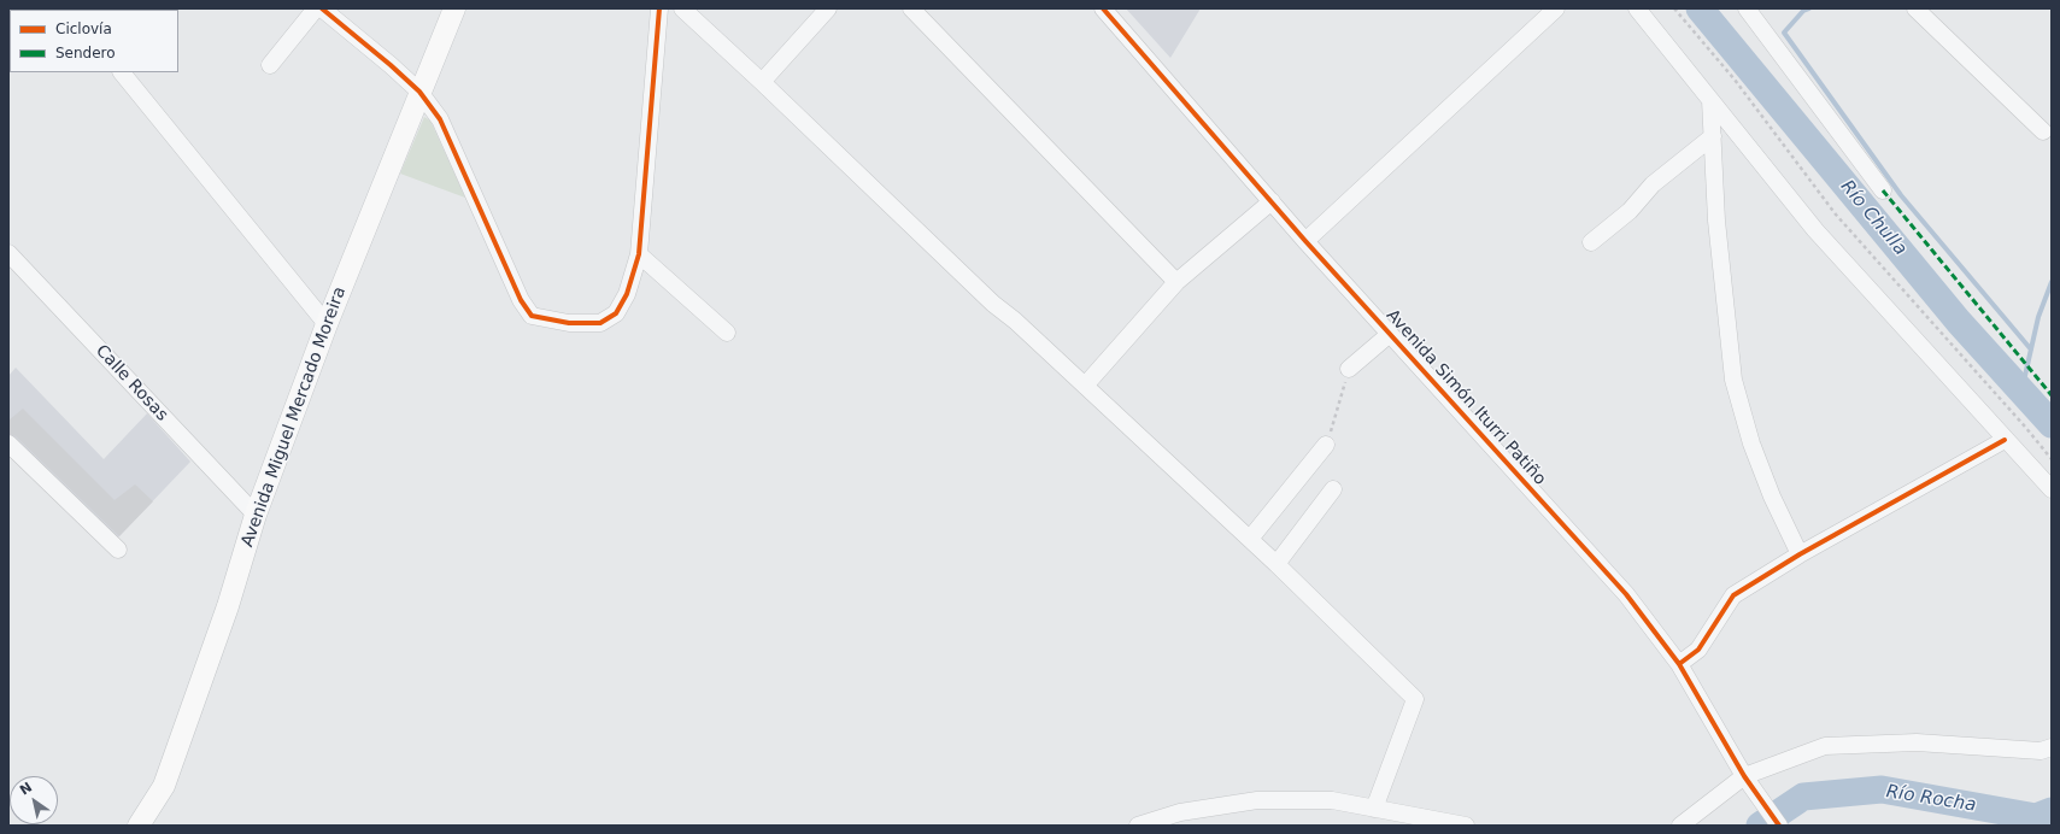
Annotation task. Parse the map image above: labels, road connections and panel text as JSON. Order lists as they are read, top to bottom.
{
  "streets": {
    "main road": ["Avenida Miguel Mercado Moreira"],
    "street": ["Calle Rosas", "Avenida Simón Iturri Patiño"]
  },
  "crossings": [
    ["Calle Rosas", "Avenida Miguel Mercado Moreira"]
  ],
  "water": ["Río Chulla", "Río Rocha"],
  "legend": ["Ciclovía", "Sendero"],
  "north": "top left"
}
